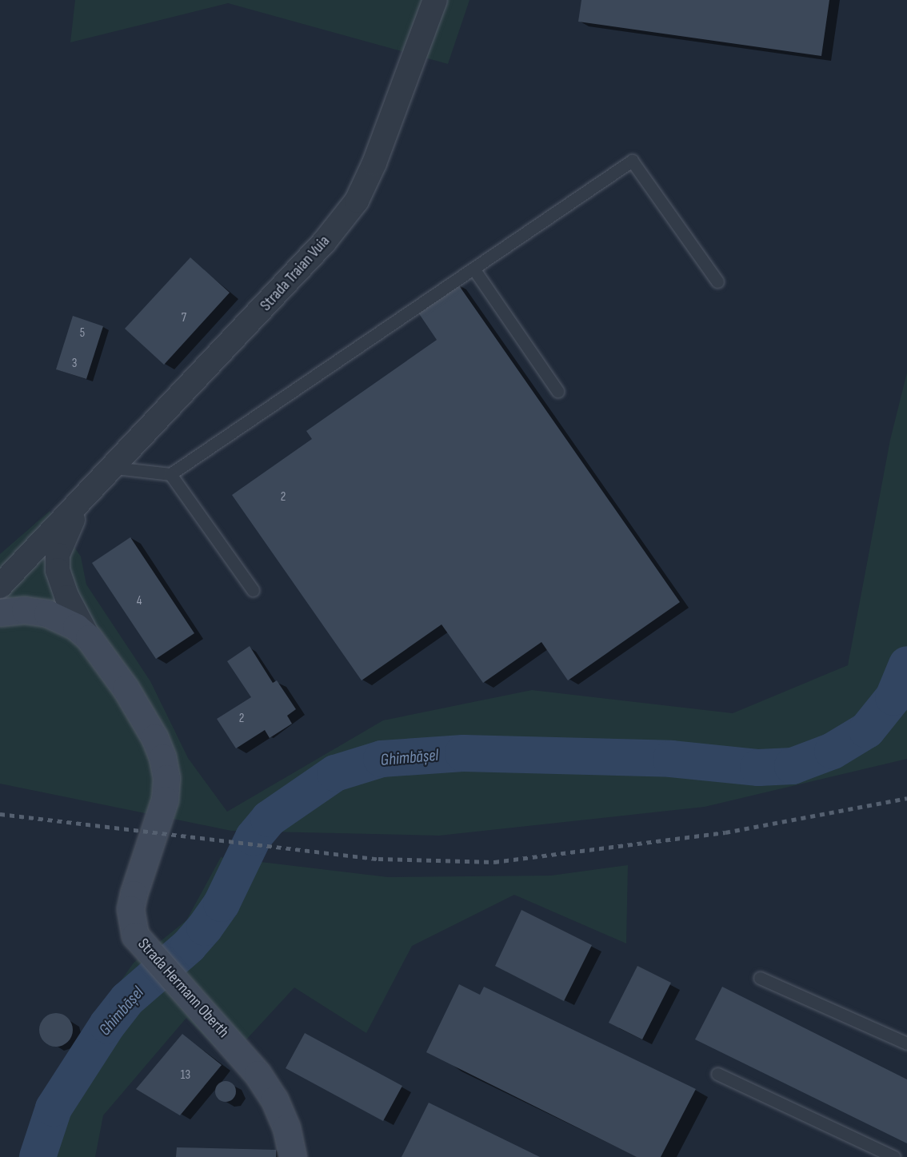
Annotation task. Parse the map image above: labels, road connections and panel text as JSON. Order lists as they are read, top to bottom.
{
  "streets": {
    "main road": ["Strada Hermann Oberth"],
    "street": ["Strada Traian Vuia"]
  },
  "crossings": [
    ["Strada Traian Vuia", "Strada Hermann Oberth"]
  ],
  "water": ["Ghimbășel"],
  "house_numbers": [
    "7",
    "5",
    "3",
    "2",
    "4",
    "2",
    "13"
  ]
}
